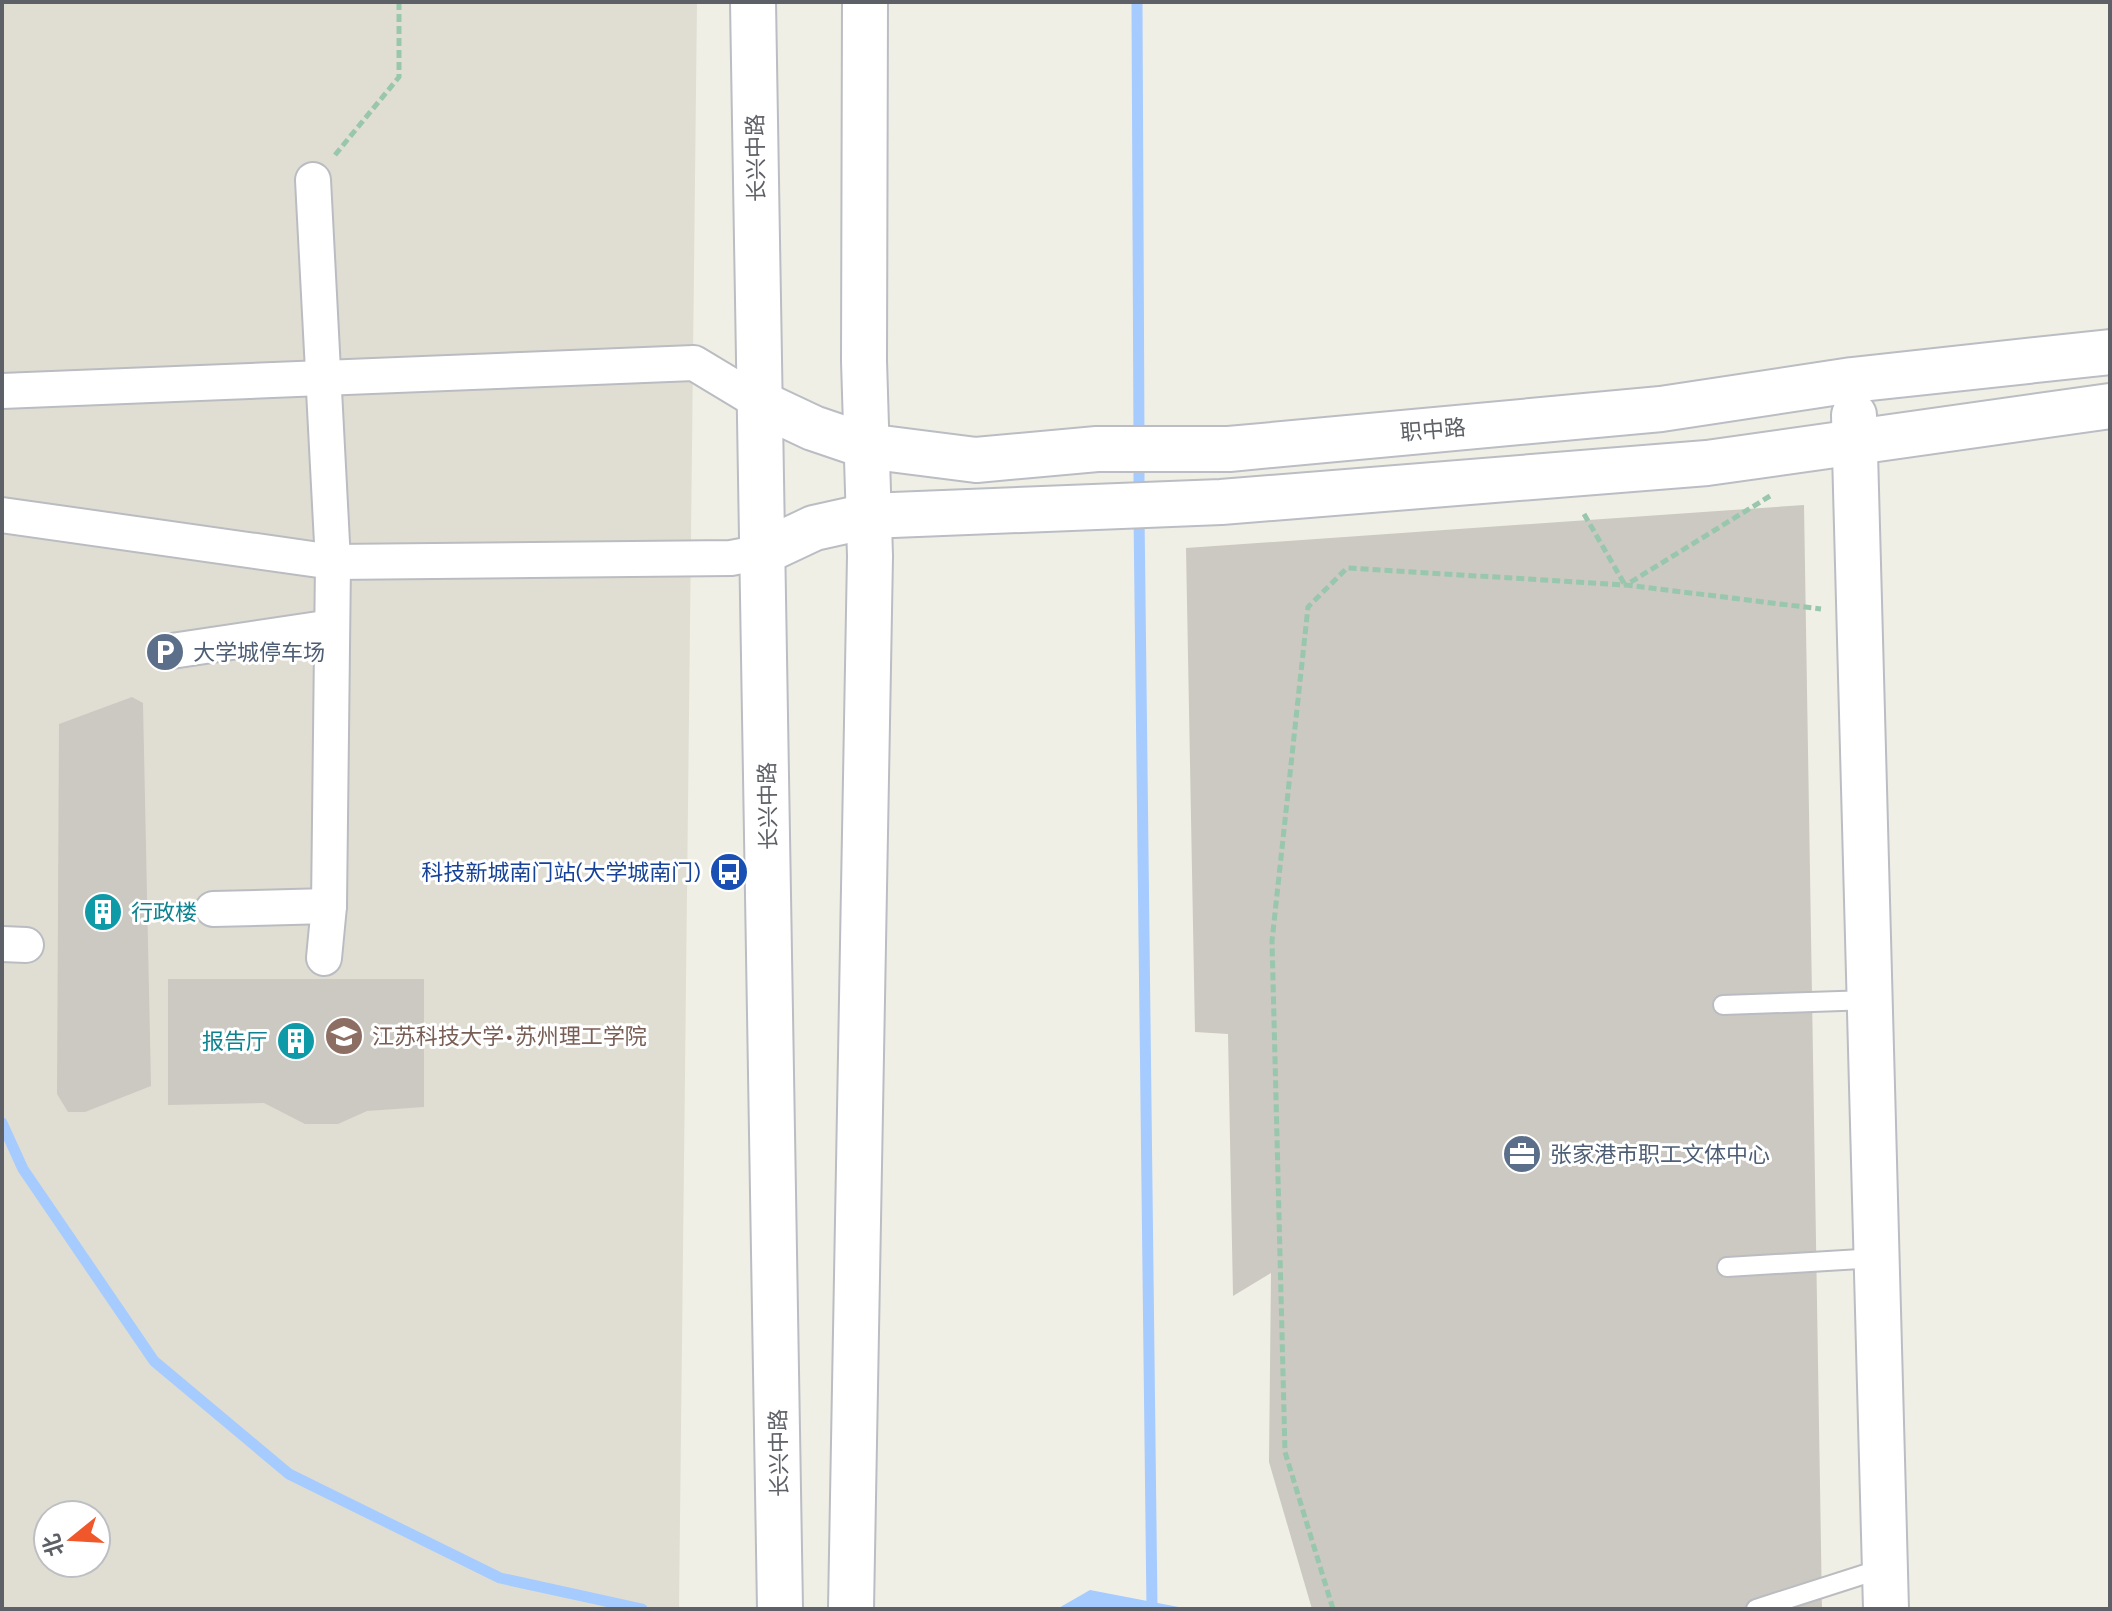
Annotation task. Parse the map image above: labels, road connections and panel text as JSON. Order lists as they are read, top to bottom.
{
  "streets": {
    "street": ["长兴中路", "职中路"]
  },
  "crossings": [
    ["长兴中路", "职中路"]
  ],
  "places": {
    "parking": ["大学城停车场"],
    "bus stop": ["科技新城南门站(大学城南门)"],
    "building": ["行政楼", "报告厅"],
    "school or university": ["江苏科技大学•苏州理工学院"],
    "office": ["张家港市职工文体中心"]
  },
  "north": "left"
}
